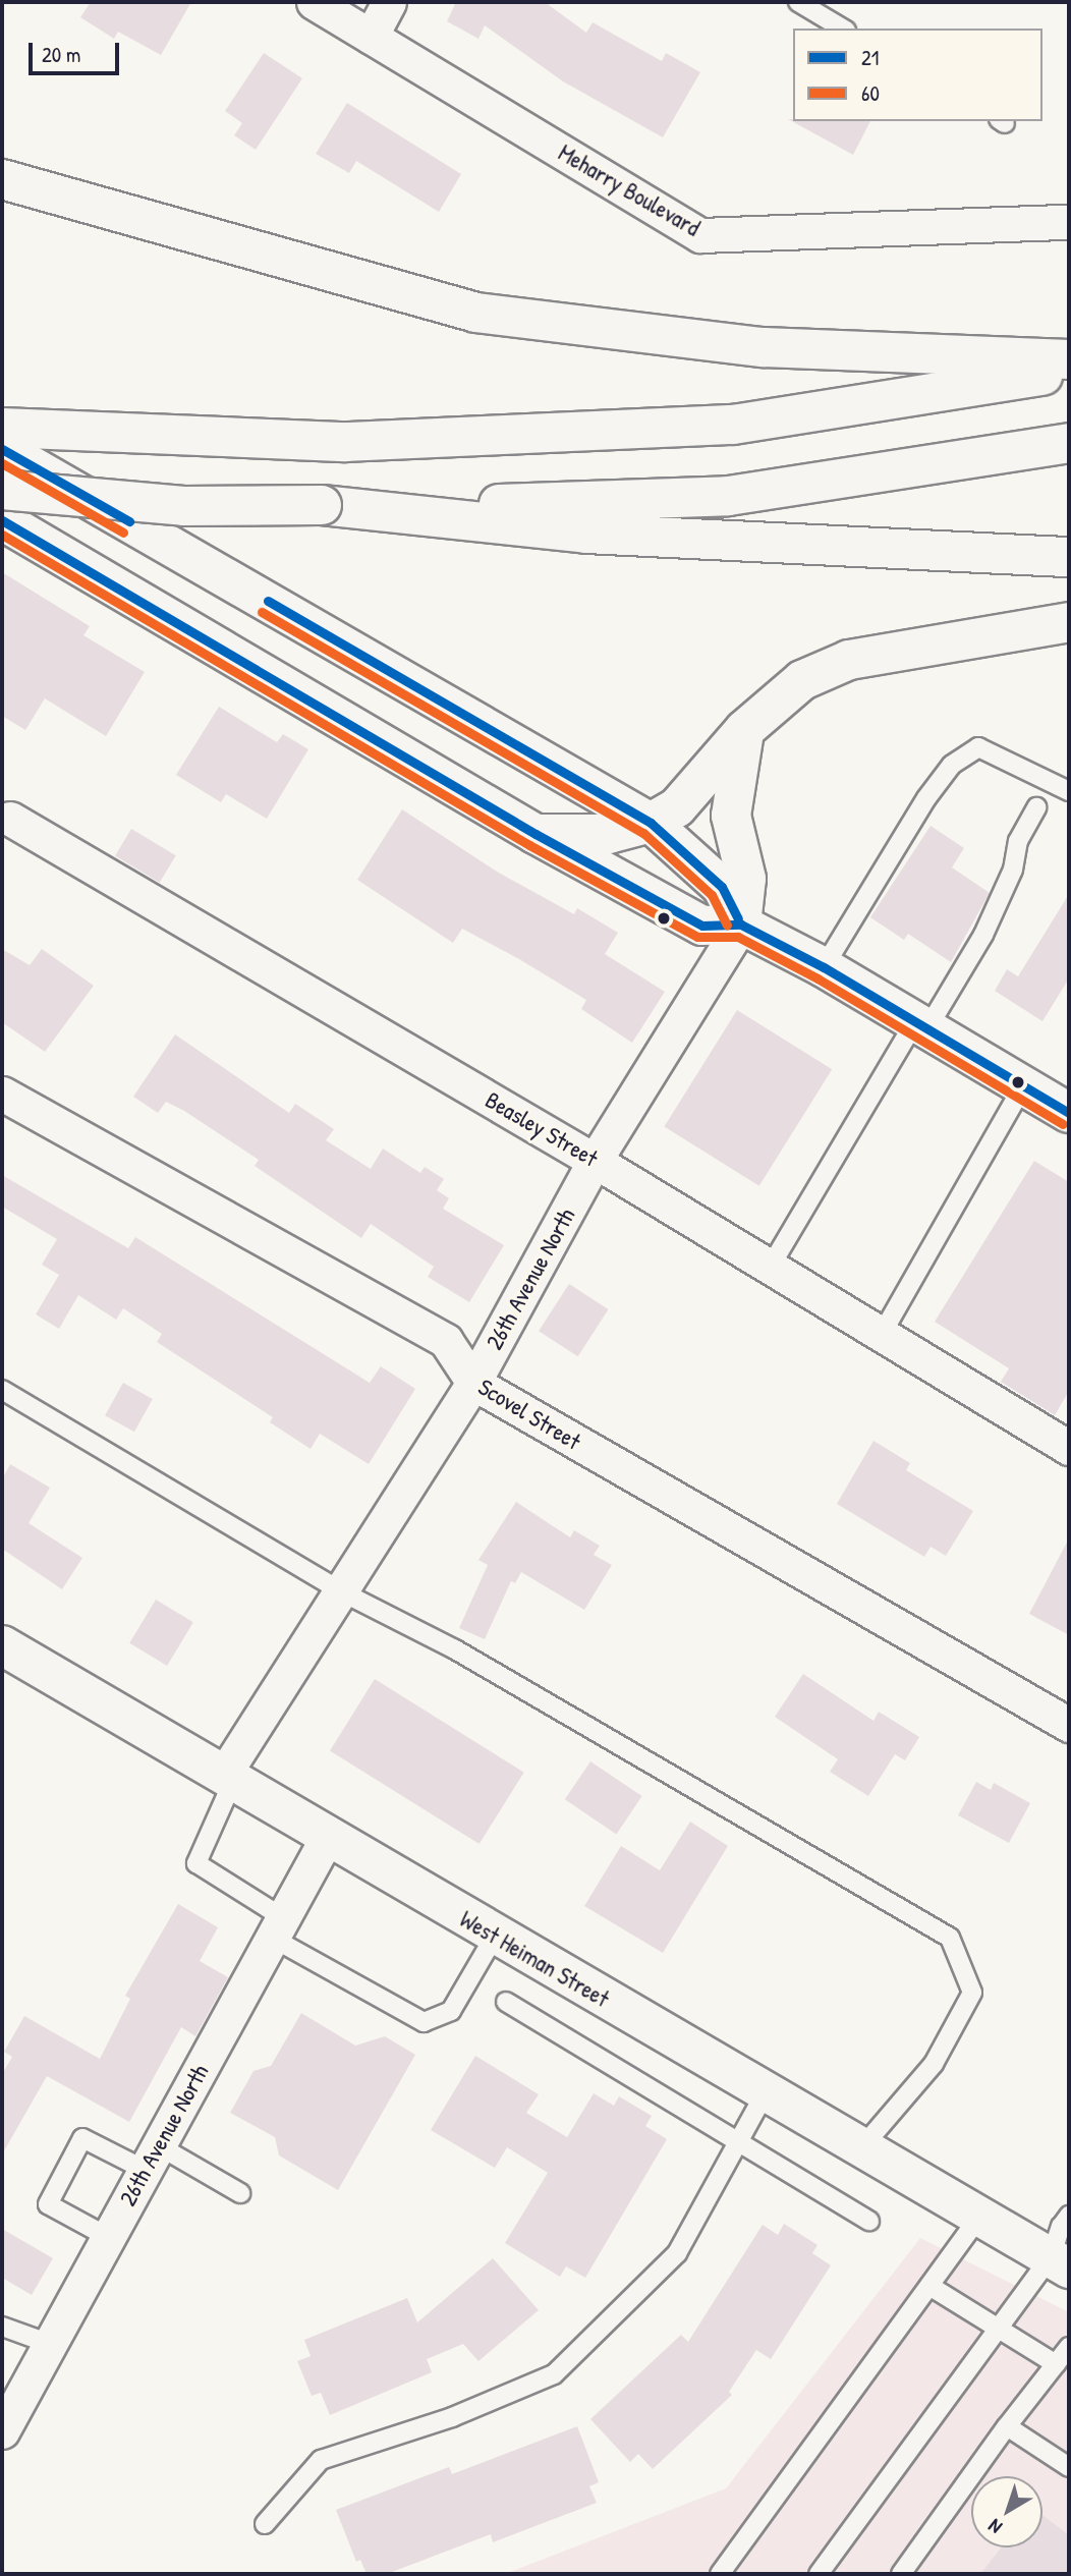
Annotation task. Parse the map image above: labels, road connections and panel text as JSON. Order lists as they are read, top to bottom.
{
  "streets": {
    "main road": ["West Heiman Street"],
    "street": [
      "Meharry Boulevard",
      "Beasley Street",
      "26th Avenue North",
      "Scovel Street"
    ]
  },
  "crossings": [
    ["Beasley Street", "26th Avenue North"],
    ["26th Avenue North", "Scovel Street"],
    ["26th Avenue North", "West Heiman Street"]
  ],
  "lines": ["transit line 21", "transit line 60"],
  "legend": ["21", "60"],
  "scale_bar": "20 m",
  "north": "bottom left"
}
